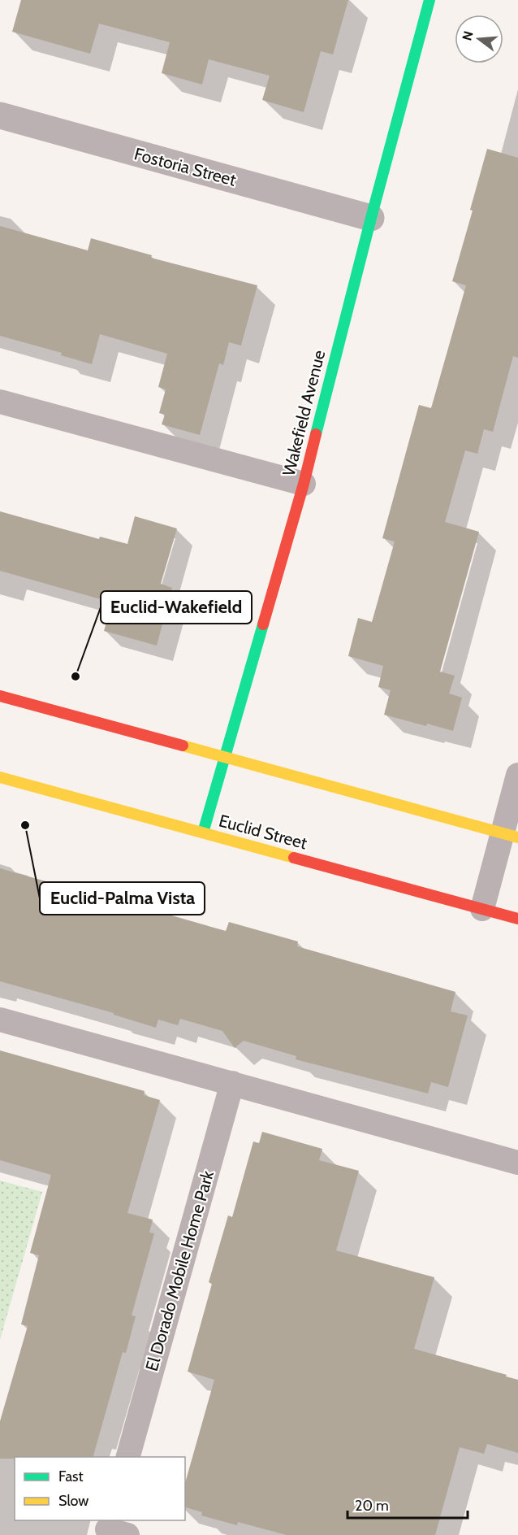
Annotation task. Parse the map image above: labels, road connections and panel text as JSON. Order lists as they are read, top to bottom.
{
  "streets": {
    "main road": ["Wakefield Avenue", "Euclid Street"],
    "street": ["Fostoria Street"],
    "lane": ["El Dorado Mobile Home Park"]
  },
  "crossings": [
    ["Fostoria Street", "Wakefield Avenue"],
    ["Wakefield Avenue", "Euclid Street"]
  ],
  "places": ["Euclid-Wakefield", "Euclid-Palma Vista"],
  "legend": ["Fast", "Slow"],
  "scale_bar": "20 m",
  "north": "left"
}
